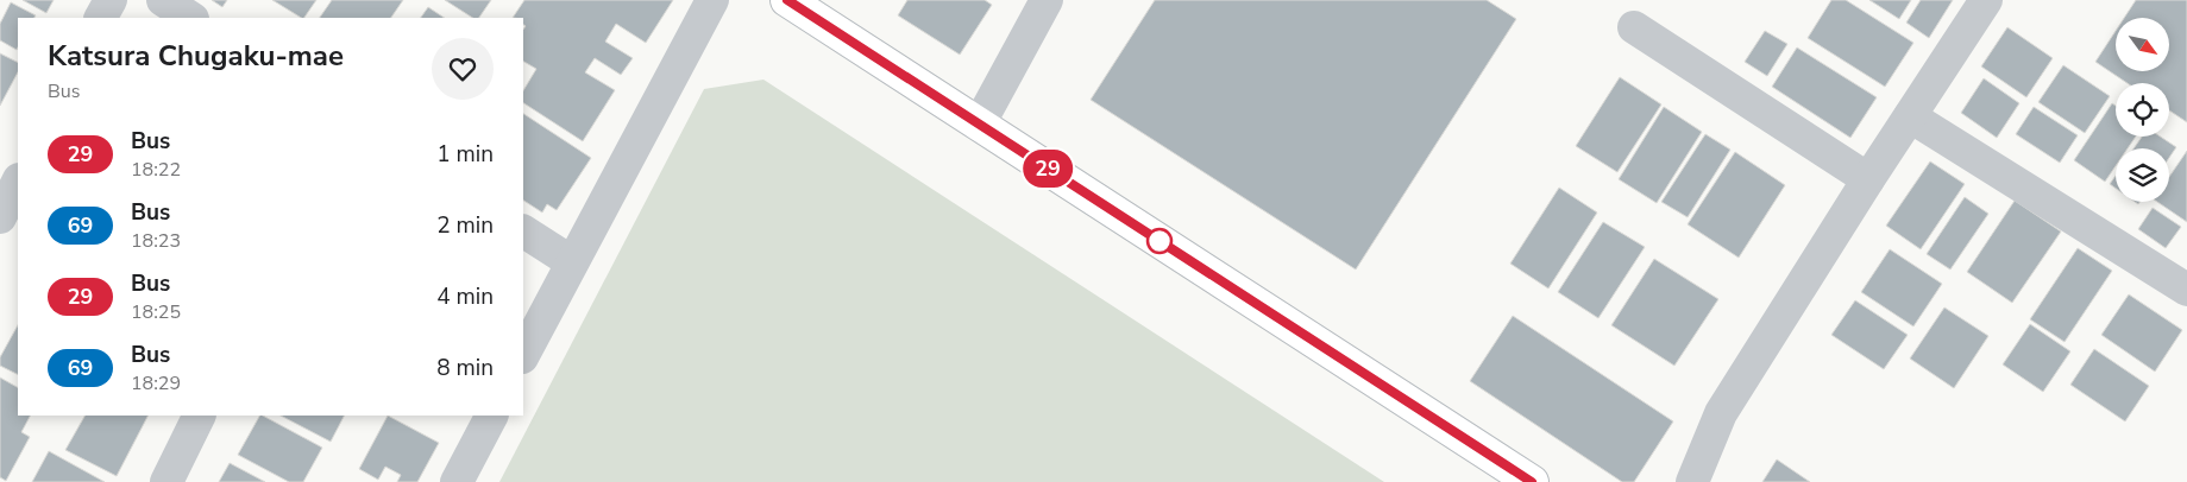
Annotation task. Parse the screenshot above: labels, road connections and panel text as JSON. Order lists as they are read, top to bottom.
{
  "lines": ["bus line 29"],
  "north": "bottom right",
  "page": {
    "on_map": "29",
    "heading": ["Katsura Chugaku-mae", "Bus"],
    "list": [
      {
        "mark": "29",
        "name": "Bus",
        "note": "18:22",
        "value": "1 min"
      },
      {
        "mark": "69",
        "name": "Bus",
        "note": "18:23",
        "value": "2 min"
      },
      {
        "mark": "29",
        "name": "Bus",
        "note": "18:25",
        "value": "4 min"
      },
      {
        "mark": "69",
        "name": "Bus",
        "note": "18:29",
        "value": "8 min"
      }
    ]
  }
}
